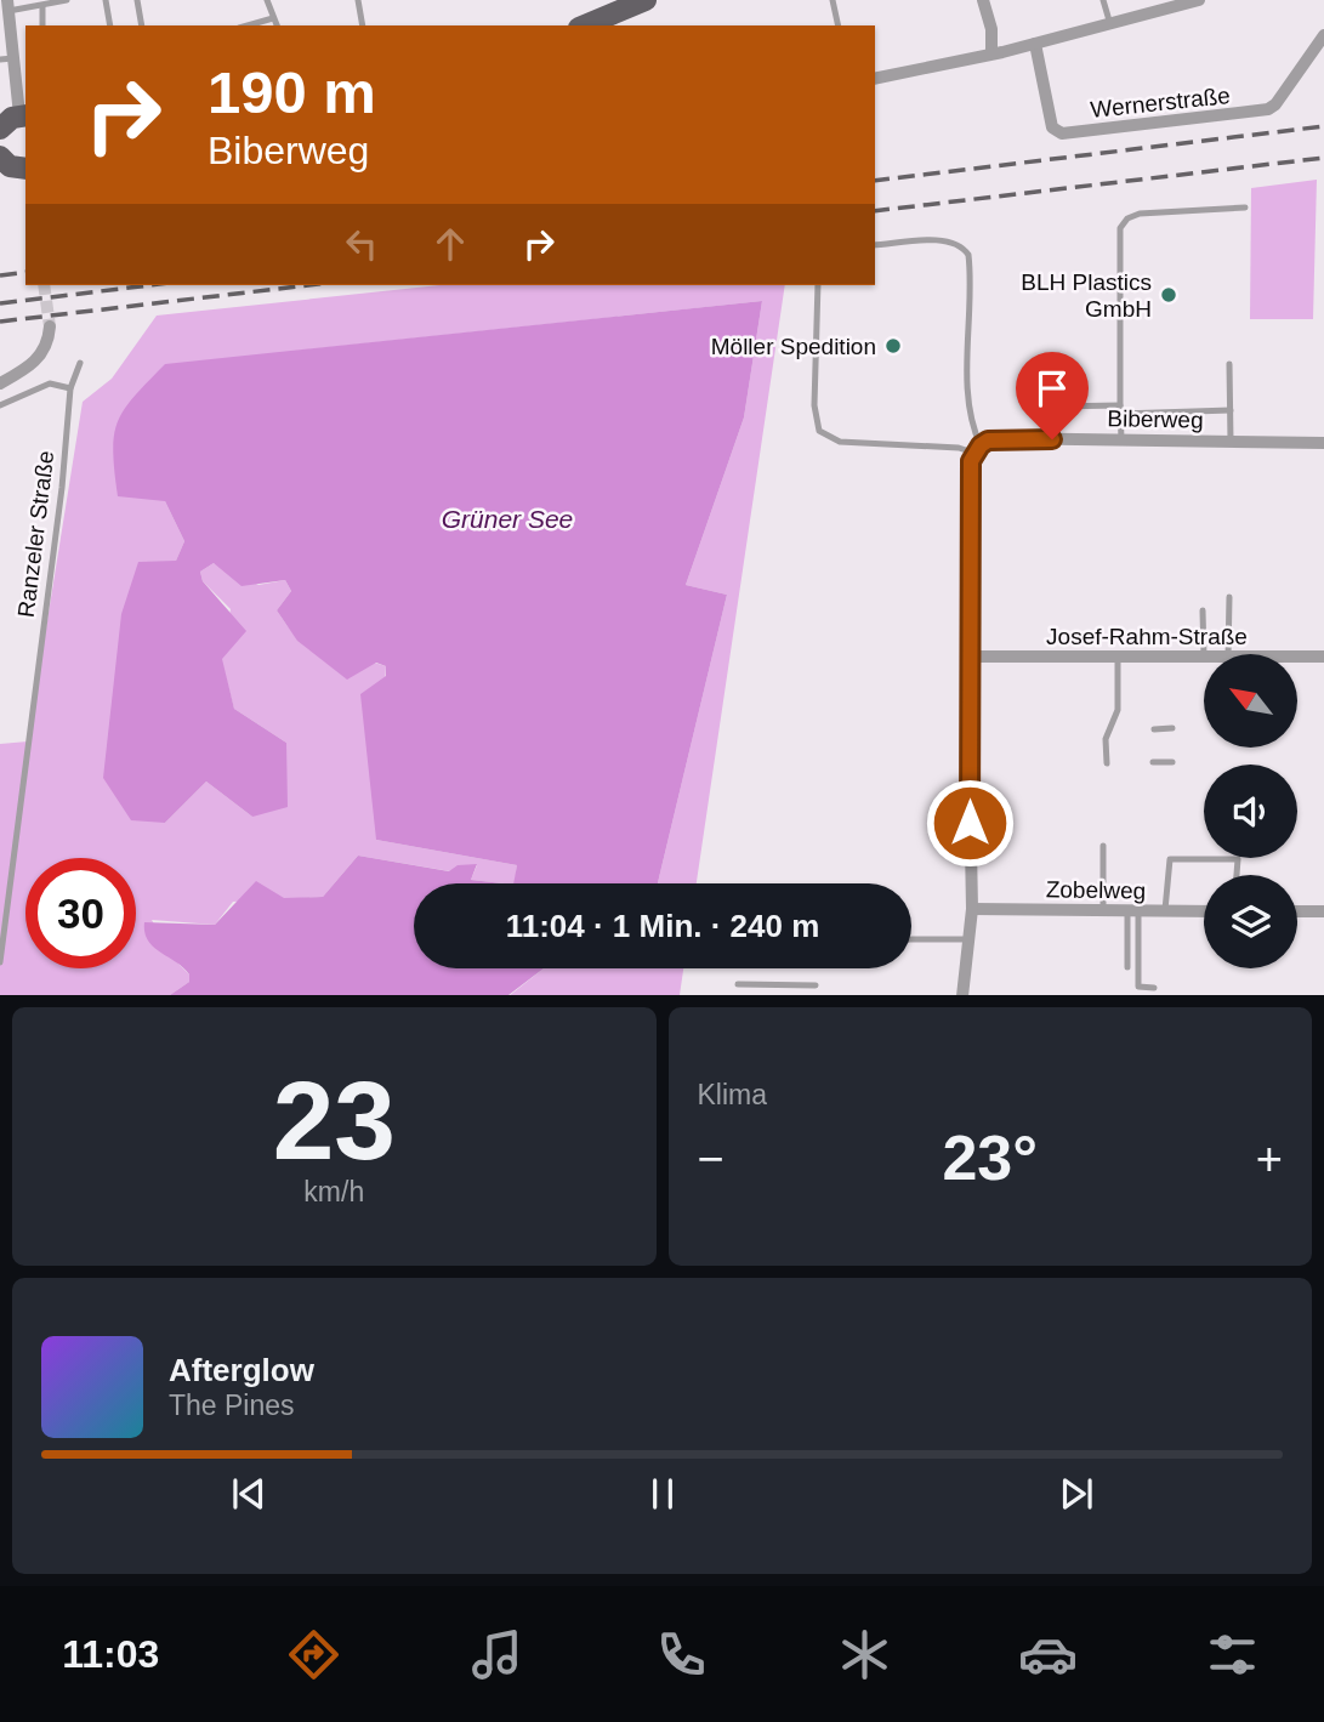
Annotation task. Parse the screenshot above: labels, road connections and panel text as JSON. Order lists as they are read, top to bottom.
{
  "streets": {
    "street": [
      "Wernerstraße",
      "Biberweg",
      "Josef-Rahm-Straße",
      "Zobelweg"
    ],
    "lane": ["Ranzeler Straße"]
  },
  "water": ["Grüner See"],
  "places": ["BLH Plastics GmbH", "Möller Spedition"],
  "north": "top left",
  "page": {
    "turn": ["190 m", "Biberweg"],
    "limit": "30",
    "trip": "11:04 · 1 Min. · 240 m",
    "tile": [
      ["23", "km/h"],
      "Klima"
    ],
    "heat": ["−", "23°", "+"],
    "song": ["Afterglow", "The Pines"],
    "tabs": "11:03"
  }
}
